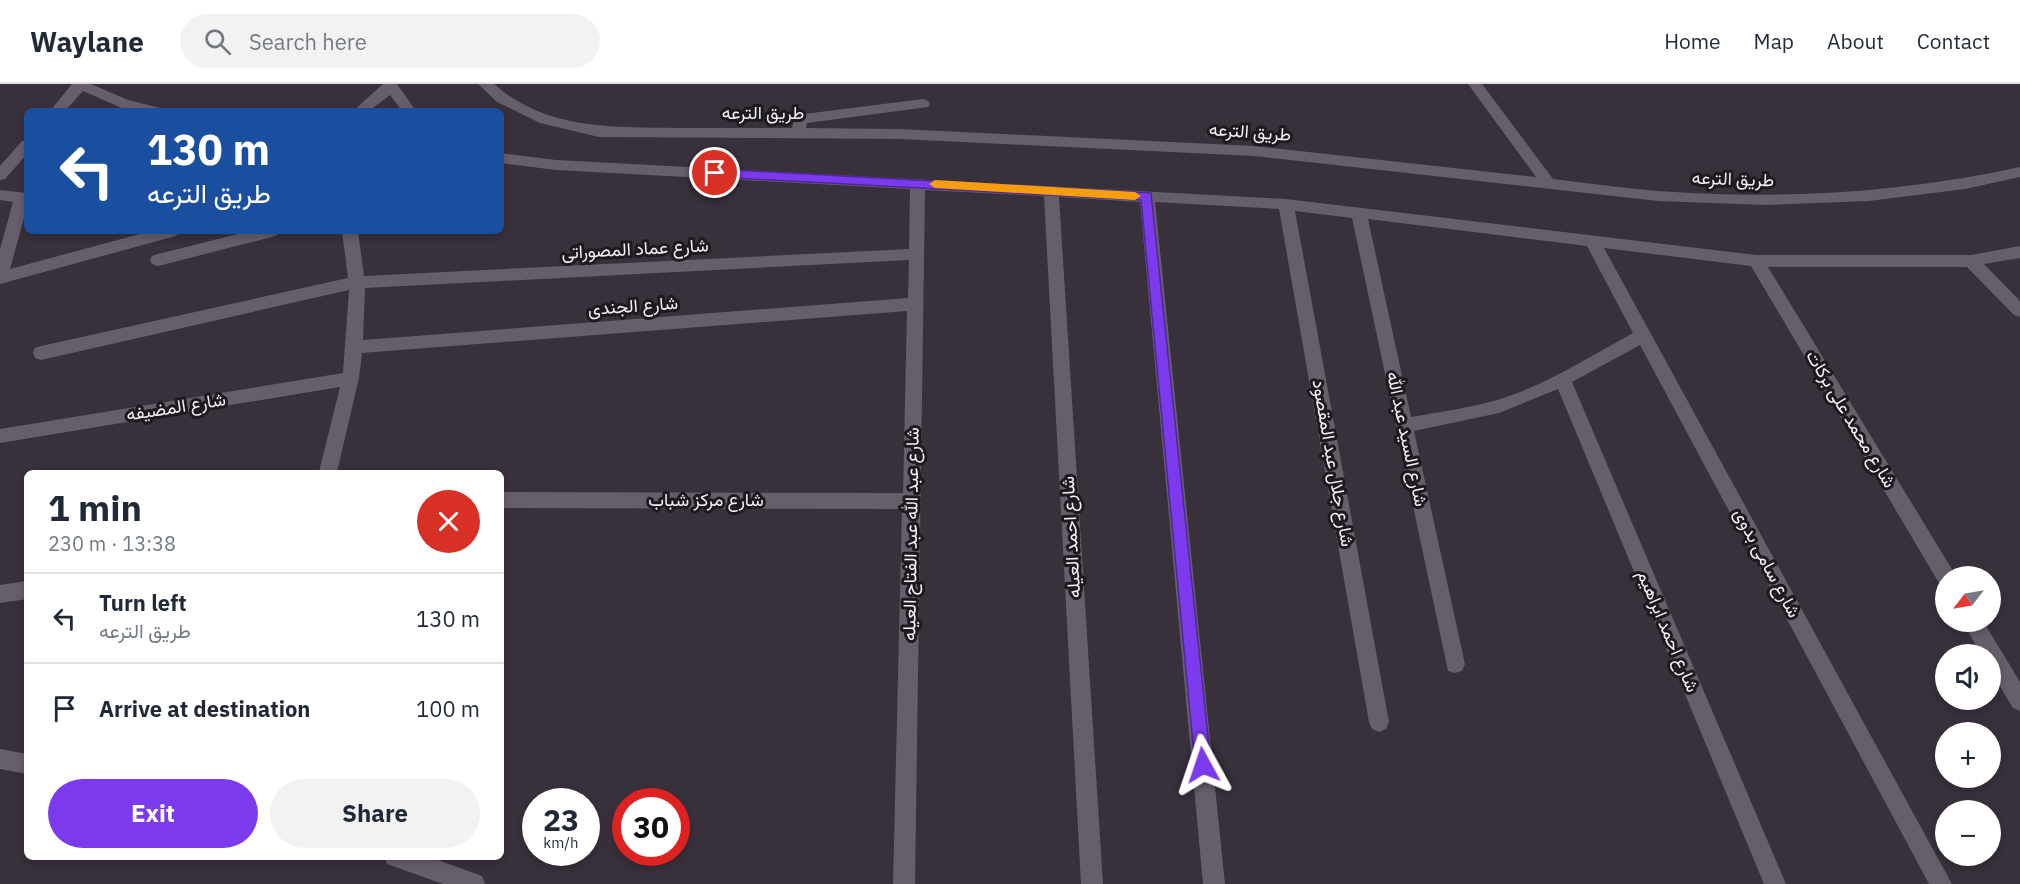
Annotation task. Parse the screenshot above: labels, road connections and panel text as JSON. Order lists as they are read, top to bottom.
{
  "streets": {
    "street": [
      "طريق الترعه",
      "شارع عماد المصوراتى",
      "شارع الجندى",
      "شارع المضيفه",
      "شارع محمد على بركات",
      "شارع السيد عبد الله",
      "شارع جلال عبد المقصود",
      "شارع مركز شباب",
      "شارع عبد الله عبد الفتاح العيله",
      "شارع احمد العيله",
      "شارع سامى بدوى",
      "شارع احمد ابراهيم"
    ]
  },
  "crossings": [
    ["شارع عماد المصوراتى", "شارع عبد الله عبد الفتاح العيله"],
    ["شارع الجندى", "شارع عبد الله عبد الفتاح العيله"],
    ["شارع مركز شباب", "شارع عبد الله عبد الفتاح العيله"]
  ],
  "north": "bottom left",
  "page": {
    "header": "Waylane",
    "search": "Search here",
    "nav": [
      "Home",
      "Map",
      "About",
      "Contact"
    ],
    "turn": ["130 m", "طريق الترعه"],
    "heading": ["1 min", "230 m · 13:38"],
    "map_buttons": ["+", "−"],
    "list": [
      {
        "name": "Turn left",
        "note": "طريق الترعه",
        "value": "130 m"
      },
      {
        "name": "Arrive at destination",
        "value": "100 m"
      }
    ],
    "buttons": ["Exit", "Share"],
    "speed": "23 km/h",
    "limit": "30"
  }
}
